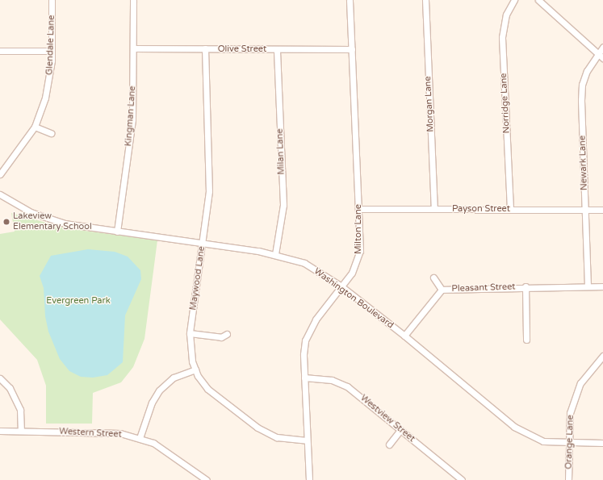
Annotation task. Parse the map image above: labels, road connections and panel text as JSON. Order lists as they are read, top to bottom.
{
  "streets": {
    "street": [
      "Glendale Lane",
      "Olive Street",
      "Norridge Lane",
      "Morgan Lane",
      "Kingman Lane",
      "Milan Lane",
      "Newark Lane",
      "Payson Street",
      "Milton Lane",
      "Maywood Lane",
      "Pleasant Street",
      "Washington Boulevard",
      "Westview Street",
      "Western Street",
      "Orange Lane"
    ]
  },
  "crossings": [
    ["Olive Street", "Kingman Lane"],
    ["Olive Street", "Milan Lane"],
    ["Olive Street", "Milton Lane"],
    ["Olive Street", "Maywood Lane"],
    ["Norridge Lane", "Payson Street"],
    ["Morgan Lane", "Payson Street"],
    ["Kingman Lane", "Washington Boulevard"],
    ["Milan Lane", "Washington Boulevard"],
    ["Newark Lane", "Payson Street"],
    ["Newark Lane", "Pleasant Street"],
    ["Payson Street", "Milton Lane"],
    ["Milton Lane", "Maywood Lane"],
    ["Milton Lane", "Washington Boulevard"],
    ["Milton Lane", "Westview Street"],
    ["Maywood Lane", "Washington Boulevard"],
    ["Pleasant Street", "Washington Boulevard"],
    ["Washington Boulevard", "Orange Lane"]
  ],
  "parks": ["Evergreen Park"],
  "places": ["Lakeview Elementary School"]
}
